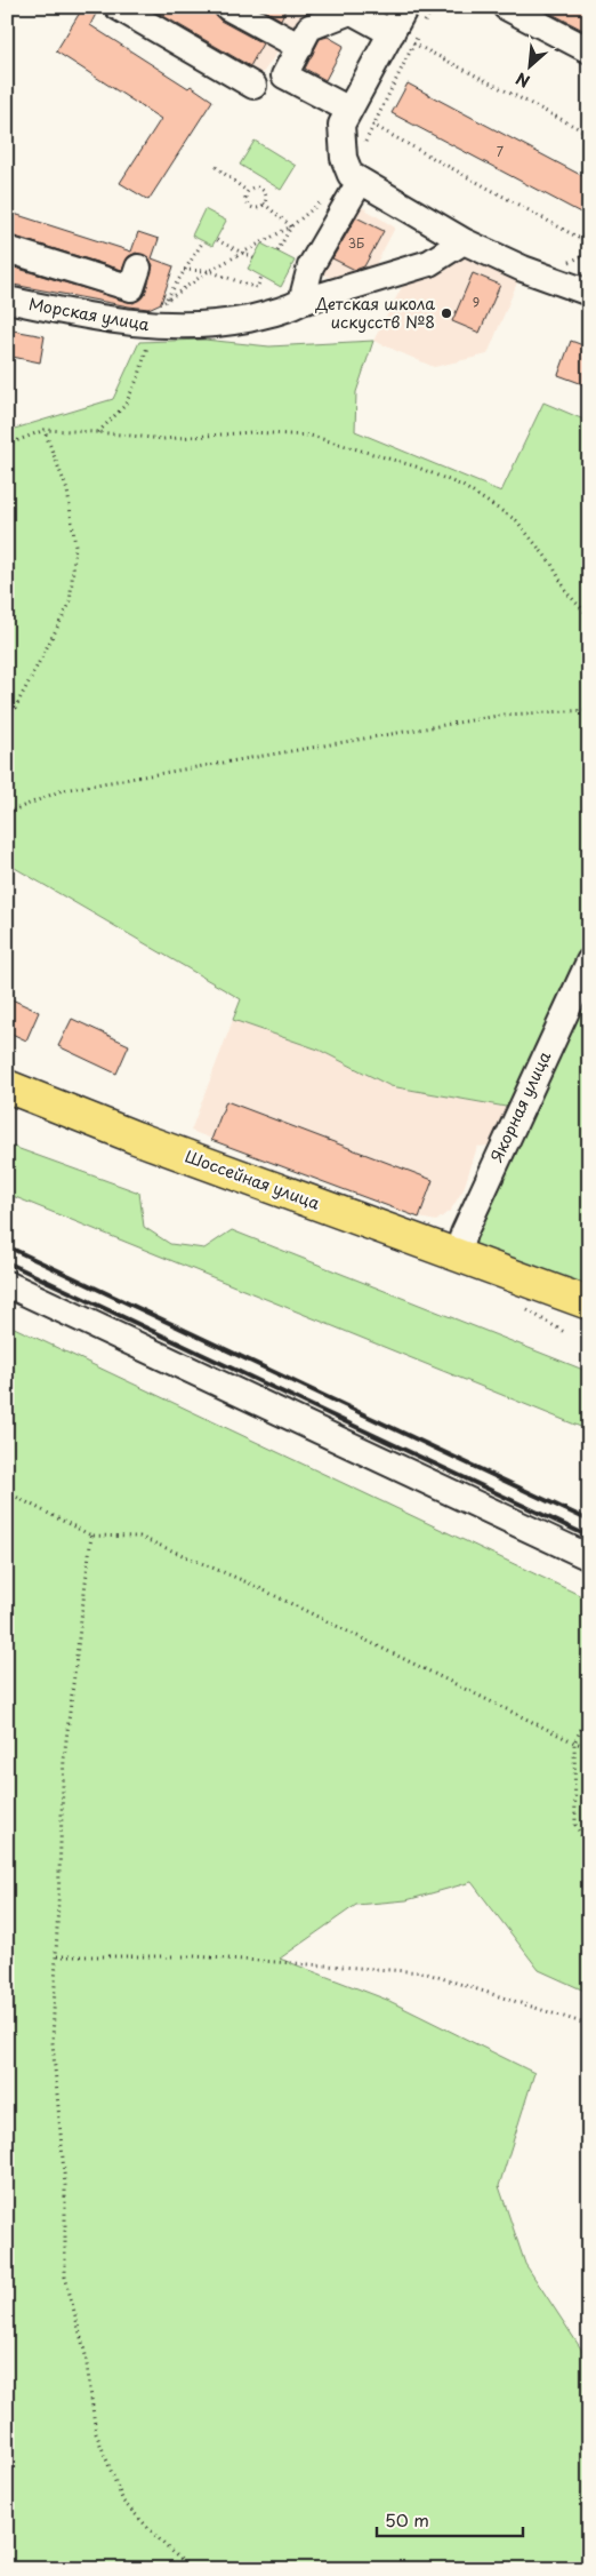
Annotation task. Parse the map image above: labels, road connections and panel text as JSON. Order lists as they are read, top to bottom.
{
  "streets": {
    "main road": ["Шоссейная улица"],
    "street": ["Морская улица", "Якорная улица"]
  },
  "crossings": [
    ["Якорная улица", "Шоссейная улица"]
  ],
  "places": ["Детская школа искусств №8"],
  "house_numbers": ["7", "3Б", "9"],
  "scale_bar": "50 m",
  "north": "bottom left"
}
